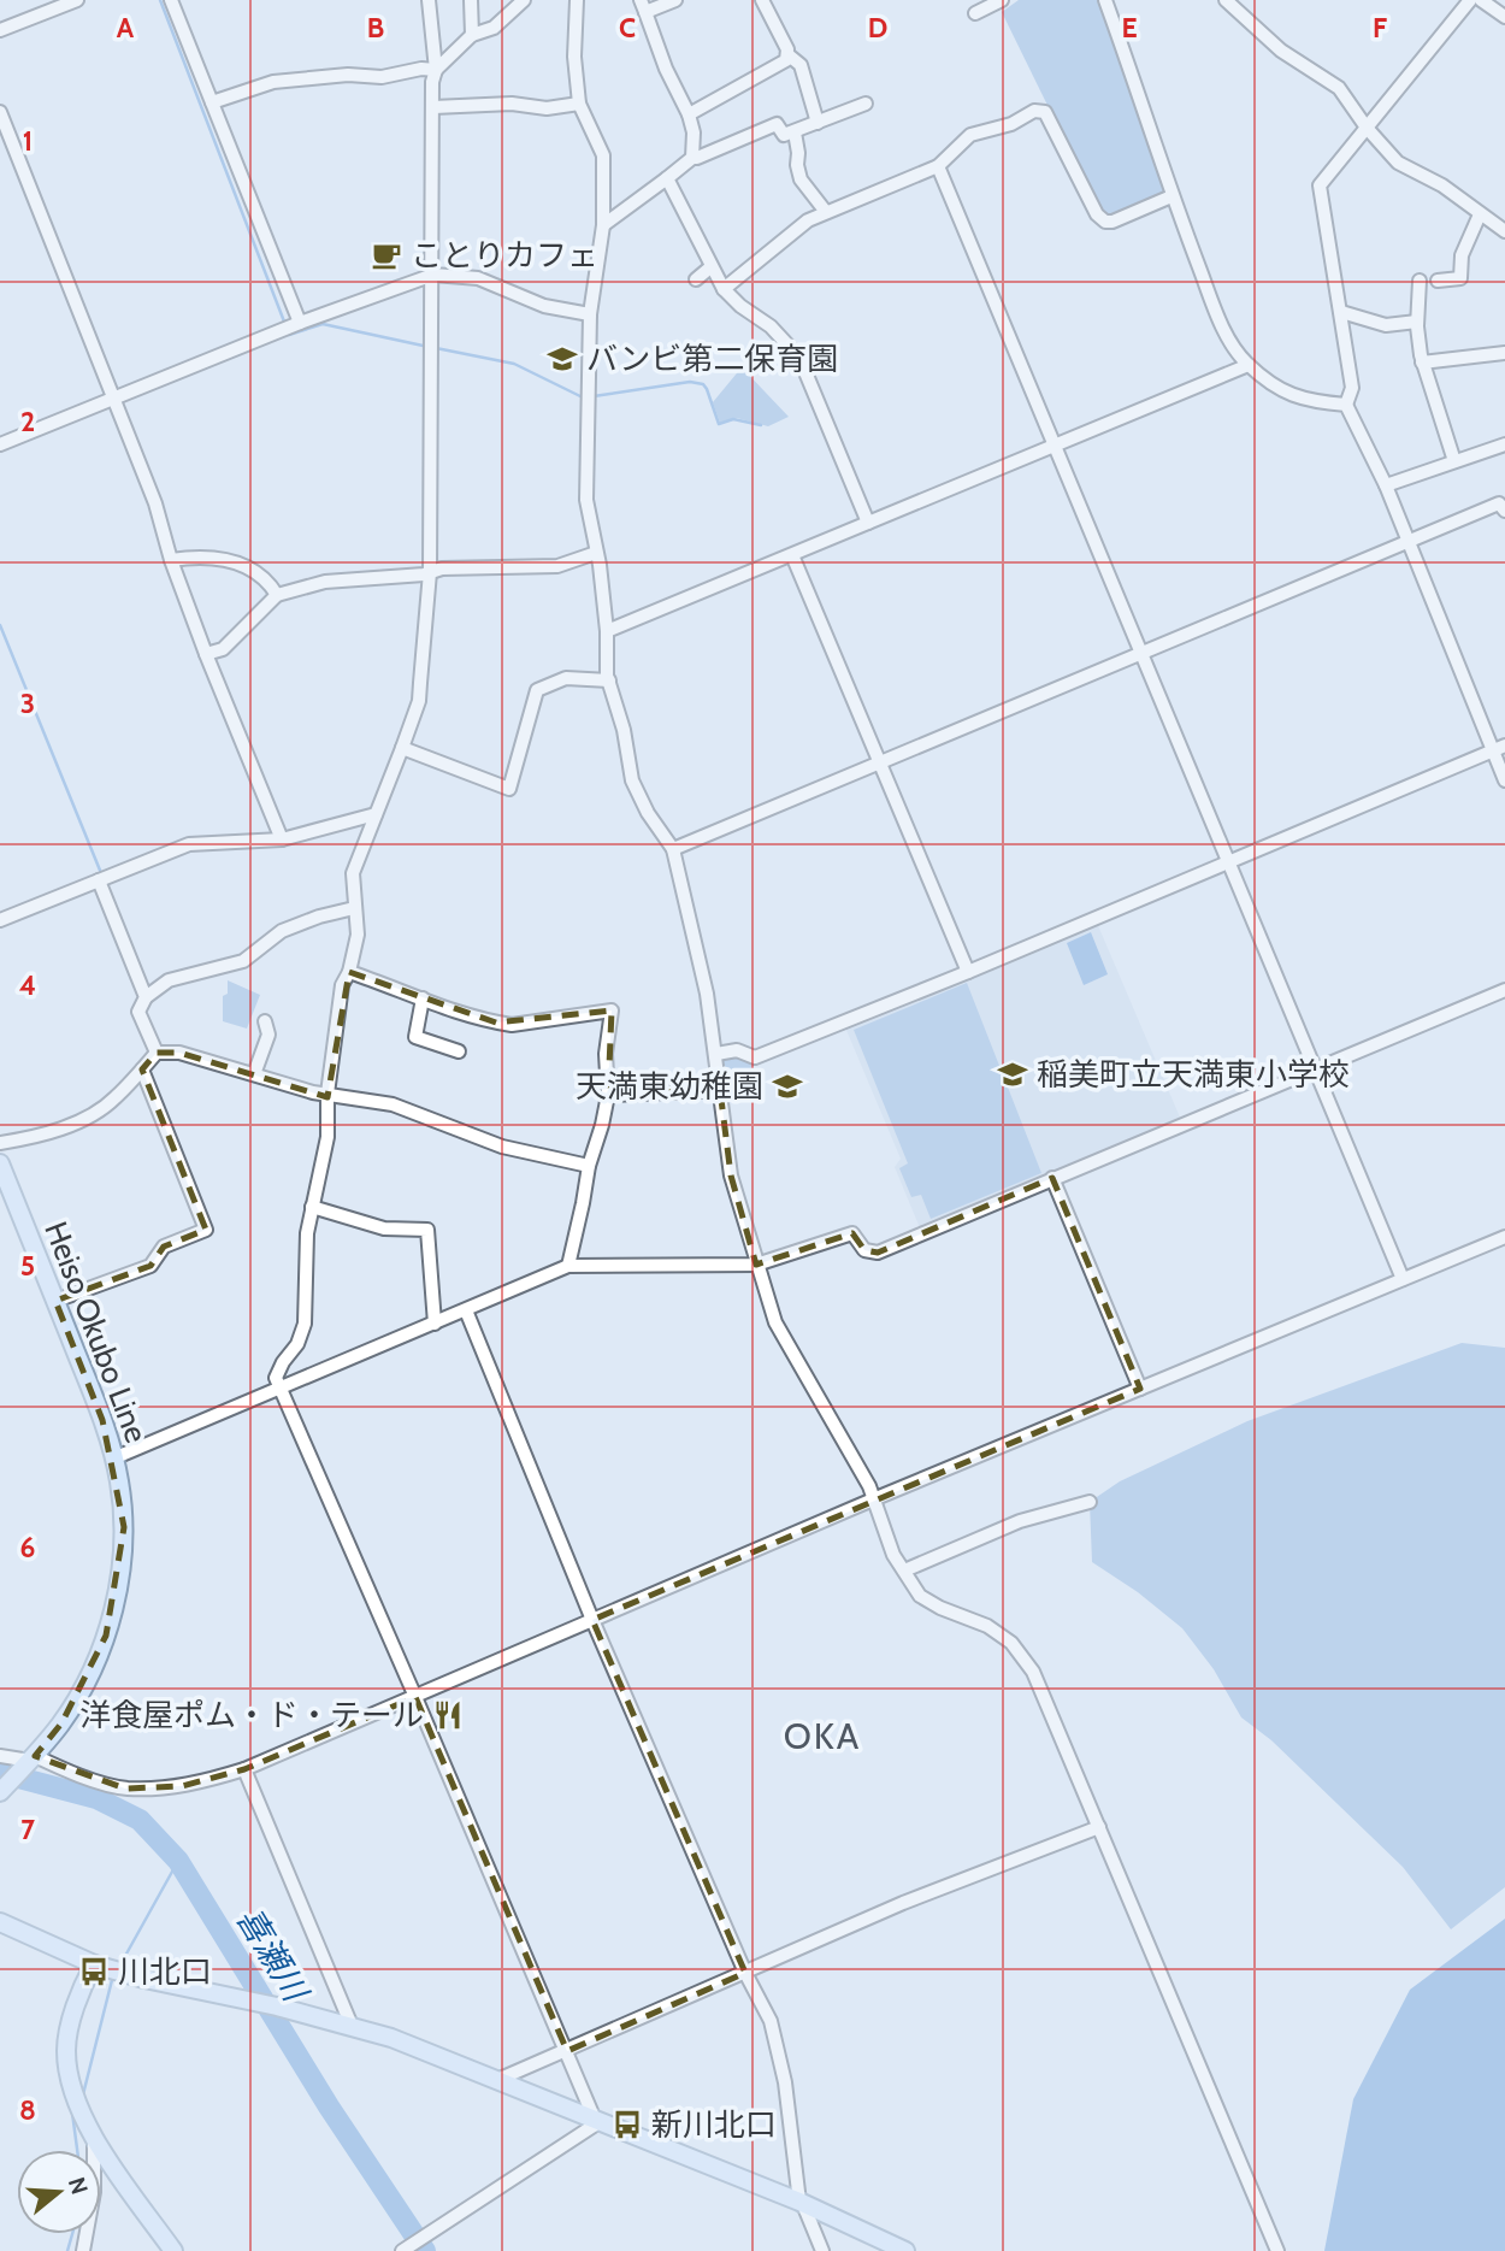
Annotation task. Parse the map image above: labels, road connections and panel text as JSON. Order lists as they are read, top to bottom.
{
  "streets": {
    "main road": ["Heiso Okubo Line"]
  },
  "districts": ["OKA"],
  "water": ["喜瀬川"],
  "places": {
    "cafe": ["ことりカフェ"],
    "school or university": ["バンビ第二保育園", "稲美町立天満東小学校", "天満東幼稚園"],
    "restaurant": ["洋食屋ポム・ド・テール"],
    "bus stop": ["川北口", "新川北口"]
  },
  "north": "right",
  "grid": {
    "columns": [
      "A",
      "B",
      "C",
      "D",
      "E",
      "F"
    ],
    "rows": [
      "1",
      "2",
      "3",
      "4",
      "5",
      "6",
      "7",
      "8"
    ]
  }
}
